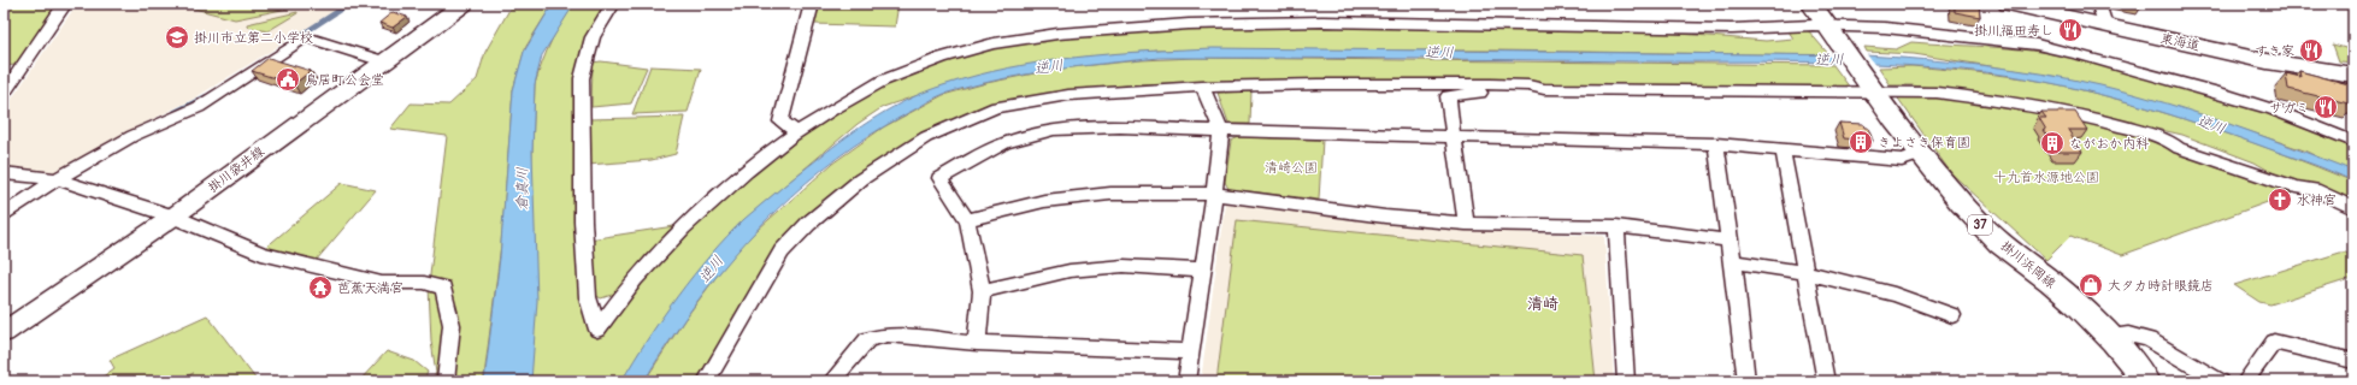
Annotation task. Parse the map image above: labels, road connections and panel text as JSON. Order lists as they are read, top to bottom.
{
  "streets": {
    "main road": [
      "東海道",
      "掛川袋井線",
      "37",
      "掛川浜岡線"
    ]
  },
  "districts": ["清崎"],
  "water": ["逆川", "倉真川"],
  "parks": ["清崎公園", "十九首水源地公園"],
  "places": {
    "restaurant": ["掛川福田寿し", "すき家", "サガミ"],
    "school or university": ["掛川市立第二小学校"],
    "public building": ["鳥居町公会堂"],
    "building": ["きよさき保育園", "ながおか内科"],
    "church": ["水神宮"],
    "shop": ["大タカ時計眼鏡店"],
    "temple": ["芭蕉天満宮"]
  }
}
